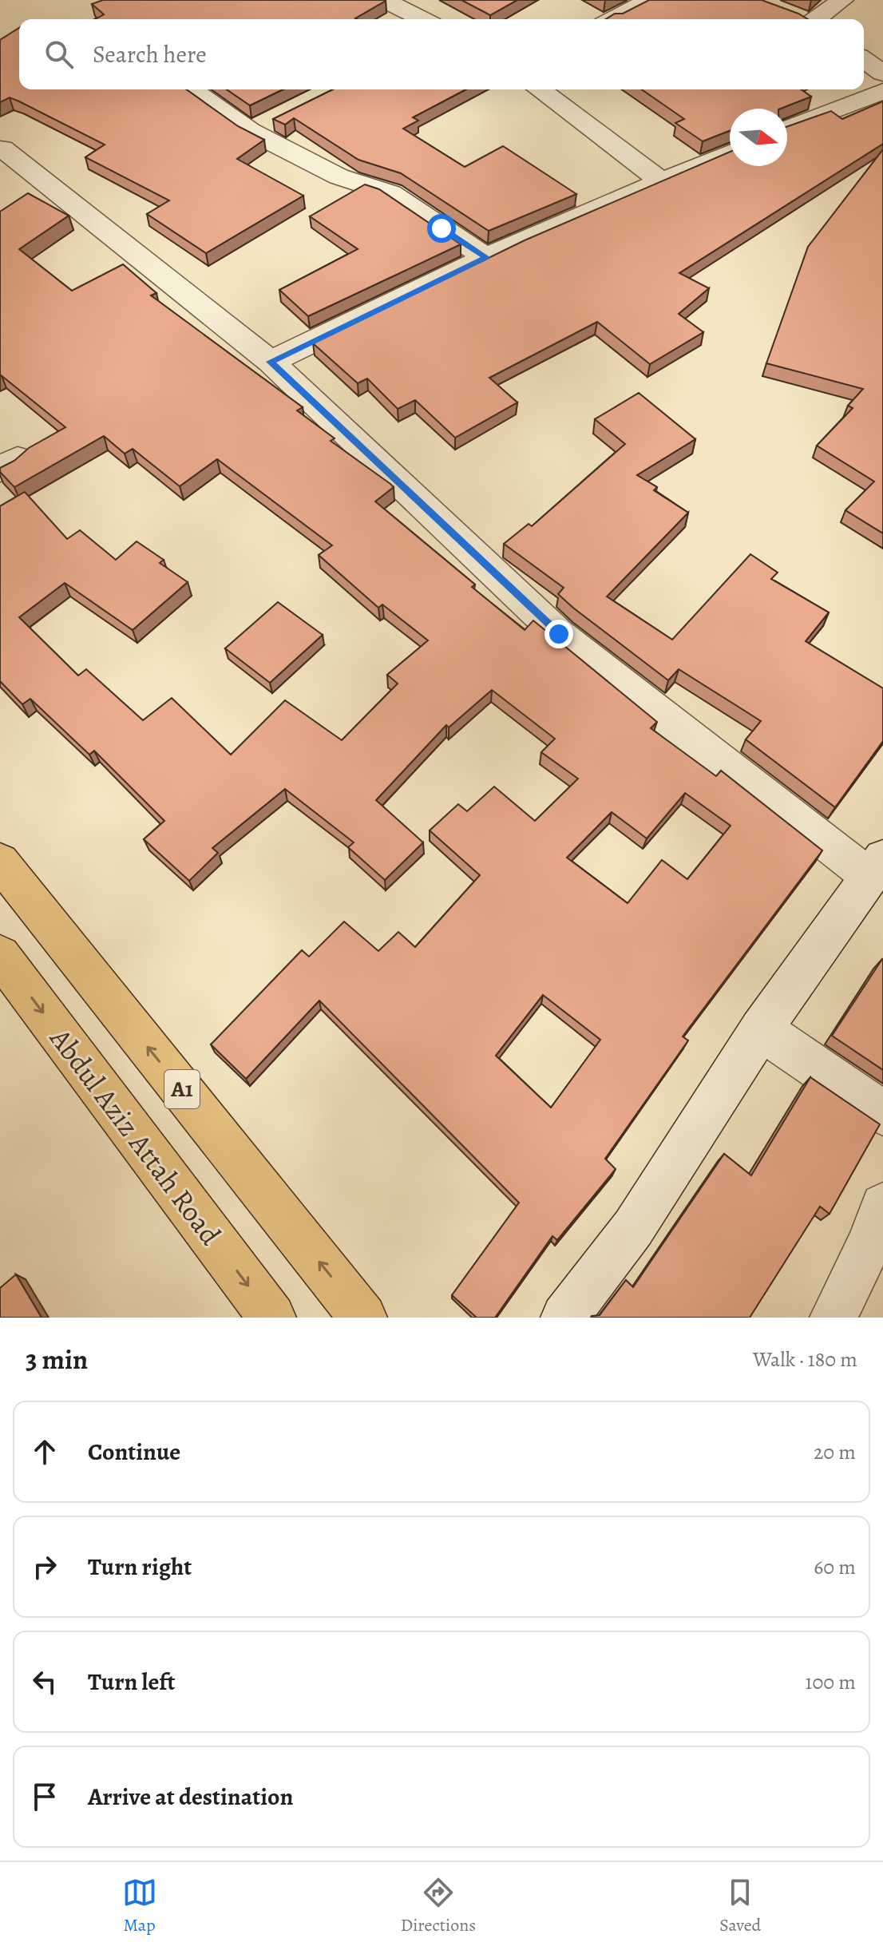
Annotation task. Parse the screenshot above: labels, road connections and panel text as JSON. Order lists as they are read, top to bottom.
{
  "streets": {
    "highway": ["A1", "Abdul Aziz Attah Road"]
  },
  "north": "right",
  "page": {
    "search": "Search here",
    "heading": ["3 min", "Walk · 180 m"],
    "list": [
      ["Continue", "20 m"],
      ["Turn right", "60 m"],
      ["Turn left", "100 m"],
      "Arrive at destination"
    ],
    "nav": ["Map", "Directions", "Saved"]
  }
}
